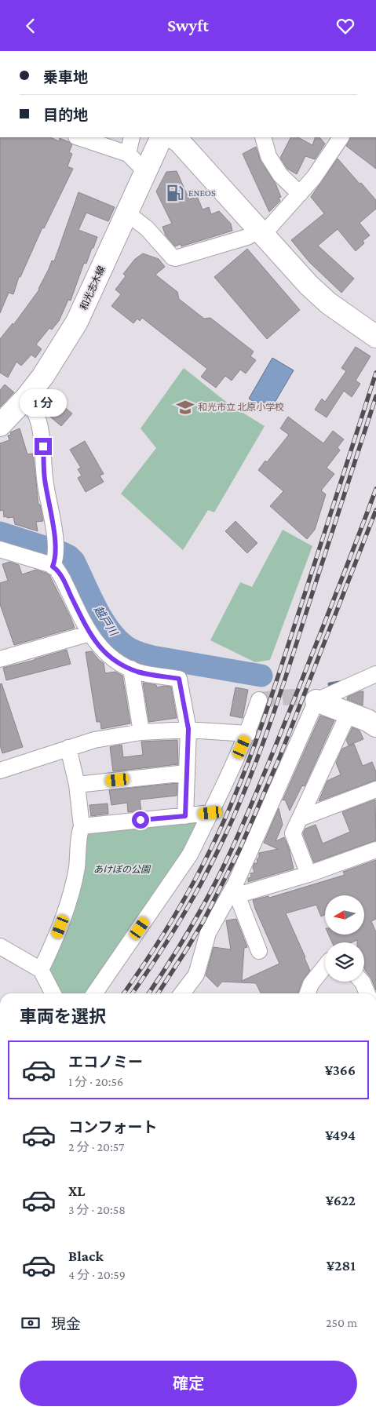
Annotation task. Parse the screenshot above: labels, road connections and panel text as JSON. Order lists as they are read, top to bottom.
{
  "streets": {
    "main road": ["和光志木線"]
  },
  "water": ["越戸川"],
  "parks": ["あけぼの公園"],
  "places": {
    "fuel station": ["ENEOS"],
    "school or university": ["和光市立 北原小学校"]
  },
  "north": "left",
  "page": {
    "header": "Swyft",
    "banner": ["乗車地", "目的地"],
    "bubble": "1 分",
    "heading": "車両を選択",
    "list": [
      {
        "name": "エコノミー",
        "note": "1 分 · 20:56",
        "value": "¥366"
      },
      {
        "name": "コンフォート",
        "note": "2 分 · 20:57",
        "value": "¥494"
      },
      {
        "name": "XL",
        "note": "3 分 · 20:58",
        "value": "¥622"
      },
      {
        "name": "Black",
        "note": "4 分 · 20:59",
        "value": "¥281"
      }
    ],
    "pay": ["現金", "250 m"],
    "buttons": "確定"
  }
}
